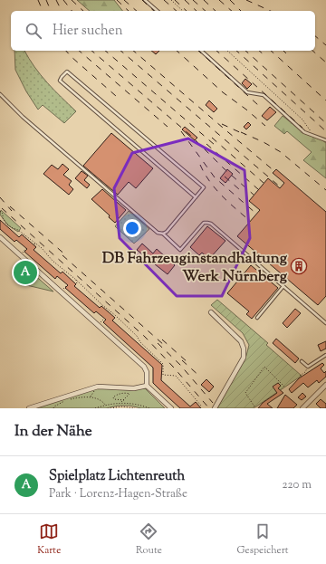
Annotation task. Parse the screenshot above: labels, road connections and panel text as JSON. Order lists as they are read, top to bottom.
{
  "places": {
    "building": ["DB Fahrzeuginstandhaltung Werk Nürnberg"]
  },
  "page": {
    "search": "Hier suchen",
    "pins": "A",
    "heading": "In der Nähe",
    "list": [
      {
        "mark": "A",
        "name": "Spielplatz Lichtenreuth",
        "note": "Park · Lorenz-Hagen-Straße",
        "value": "220 m"
      }
    ],
    "nav": ["Karte", "Route", "Gespeichert"]
  }
}
